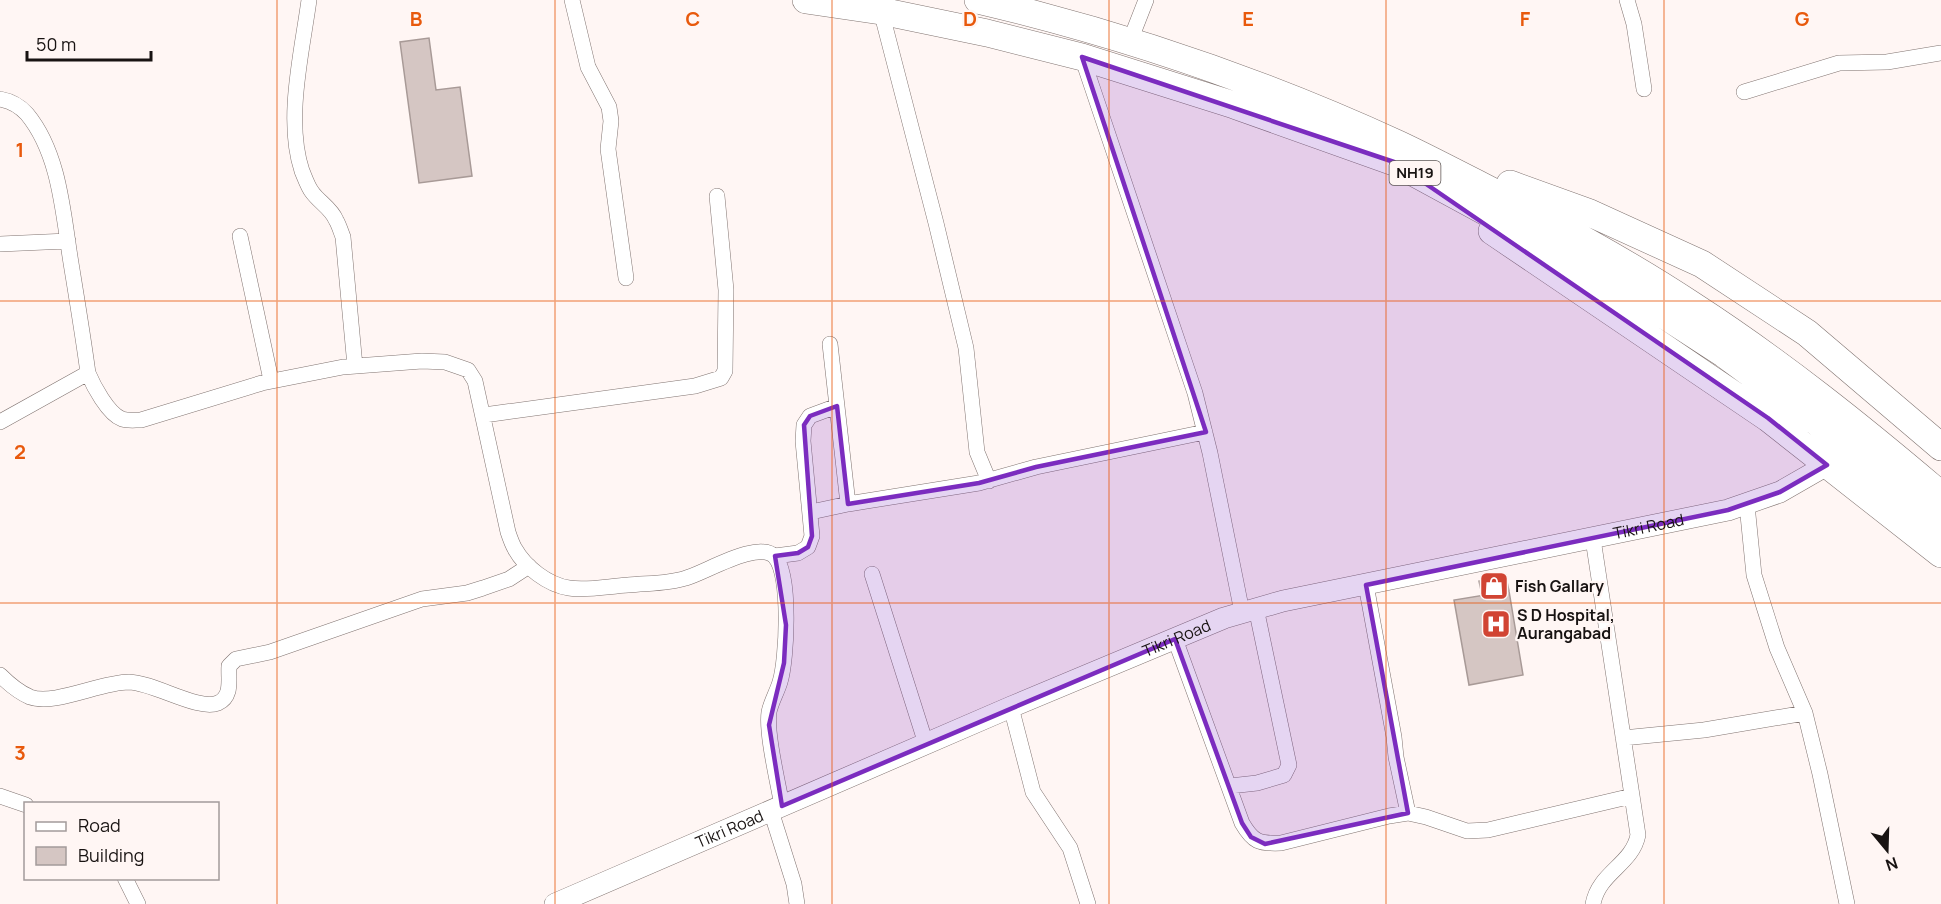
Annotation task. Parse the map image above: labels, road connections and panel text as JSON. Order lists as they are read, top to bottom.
{
  "streets": {
    "highway": ["NH19"],
    "street": ["Tikri Road"]
  },
  "places": {
    "shop": ["Fish Gallary"],
    "hospital": ["S D Hospital, Aurangabad"]
  },
  "legend": ["Road", "Building"],
  "scale_bar": "50 m",
  "north": "bottom",
  "grid": {
    "columns": [
      "B",
      "C",
      "D",
      "E",
      "F",
      "G"
    ],
    "rows": ["1", "2", "3"]
  }
}
